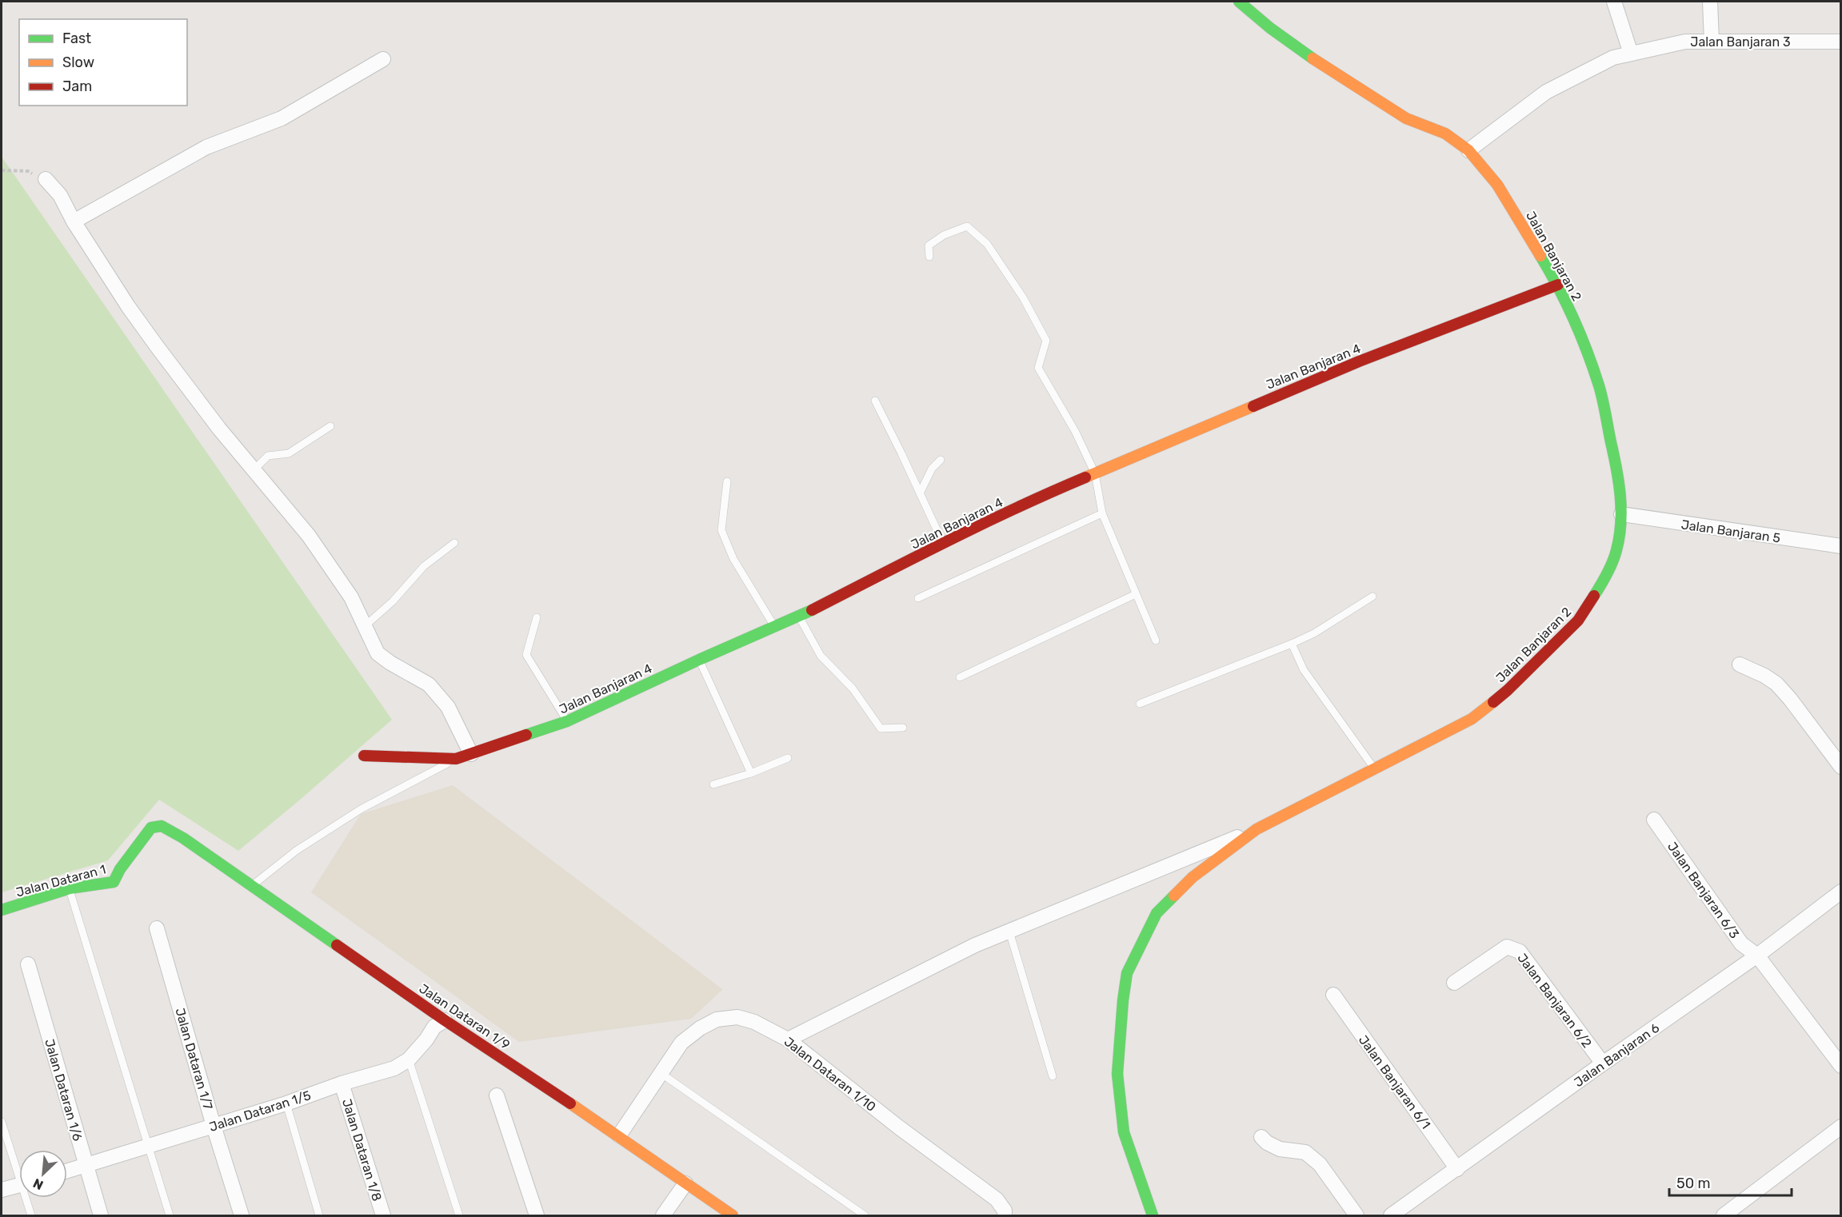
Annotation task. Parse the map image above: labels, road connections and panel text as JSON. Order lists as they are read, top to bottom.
{
  "streets": {
    "street": [
      "Jalan Banjaran 3",
      "Jalan Banjaran 2",
      "Jalan Banjaran 4",
      "Jalan Banjaran 5",
      "Jalan Dataran 1",
      "Jalan Banjaran 6/3",
      "Jalan Banjaran 6/2",
      "Jalan Dataran 1/9",
      "Jalan Banjaran 6",
      "Jalan Dataran 1/7",
      "Jalan Dataran 1/10",
      "Jalan Banjaran 6/1",
      "Jalan Dataran 1/6",
      "Jalan Dataran 1/5",
      "Jalan Dataran 1/8"
    ]
  },
  "crossings": [
    ["Jalan Banjaran 3", "Jalan Banjaran 2"],
    ["Jalan Banjaran 2", "Jalan Banjaran 4"],
    ["Jalan Banjaran 2", "Jalan Banjaran 5"],
    ["Jalan Dataran 1", "Jalan Dataran 1/9"],
    ["Jalan Banjaran 6/3", "Jalan Banjaran 6"],
    ["Jalan Banjaran 6/2", "Jalan Banjaran 6"],
    ["Jalan Dataran 1/9", "Jalan Dataran 1/10"],
    ["Jalan Dataran 1/9", "Jalan Dataran 1/5"],
    ["Jalan Banjaran 6", "Jalan Banjaran 6/1"],
    ["Jalan Dataran 1/7", "Jalan Dataran 1/5"],
    ["Jalan Dataran 1/6", "Jalan Dataran 1/5"],
    ["Jalan Dataran 1/5", "Jalan Dataran 1/8"]
  ],
  "legend": ["Fast", "Slow", "Jam"],
  "scale_bar": "50 m",
  "north": "bottom left"
}
